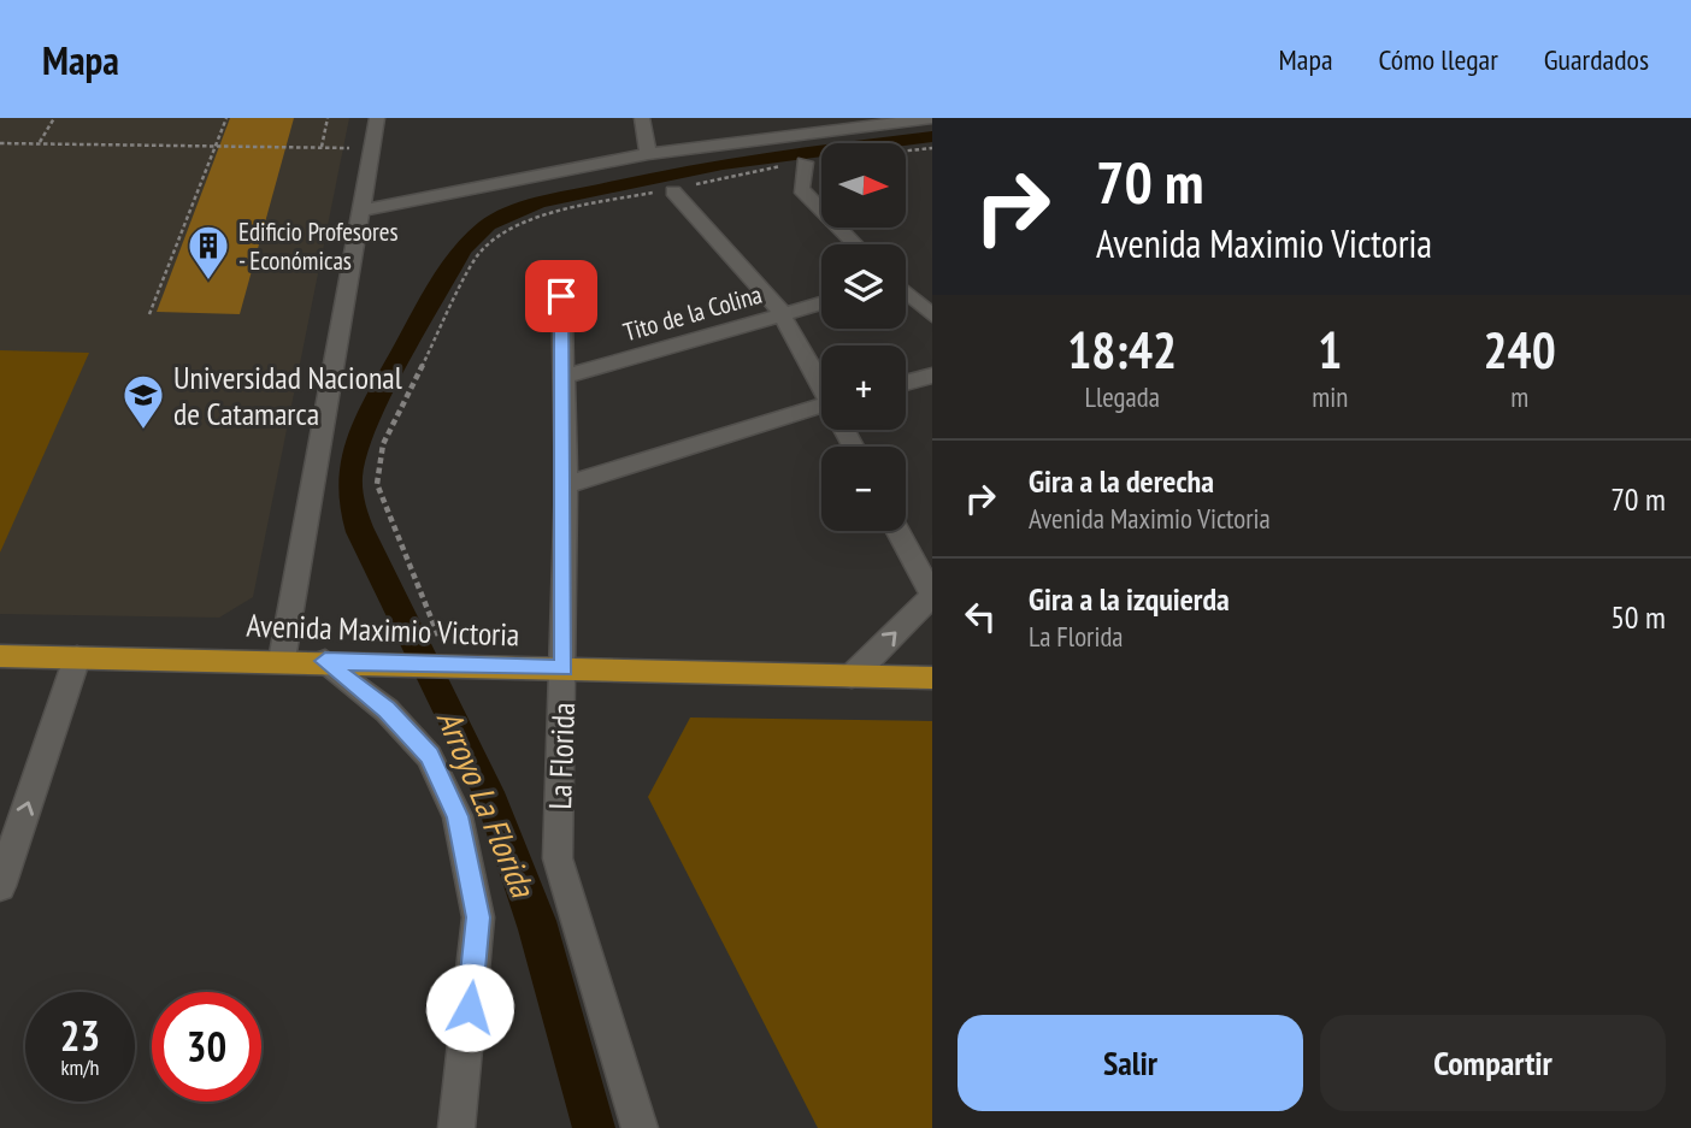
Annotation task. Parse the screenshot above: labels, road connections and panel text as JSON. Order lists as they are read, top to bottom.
{
  "streets": {
    "main road": ["Avenida Maximio Victoria"],
    "street": ["Tito de la Colina", "La Florida"]
  },
  "crossings": [
    ["Tito de la Colina", "La Florida"],
    ["Avenida Maximio Victoria", "La Florida"]
  ],
  "water": ["Arroyo La Florida"],
  "places": {
    "building": ["Edificio Profesores - Económicas"],
    "school or university": ["Universidad Nacional de Catamarca"]
  },
  "north": "right",
  "page": {
    "header": "Mapa",
    "nav": ["Mapa", "Cómo llegar", "Guardados"],
    "turn": ["70 m", "Avenida Maximio Victoria"],
    "map_buttons": ["+", "−"],
    "eta": [
      "18:42",
      "Llegada",
      "1",
      "min",
      "240",
      "m"
    ],
    "list": [
      {
        "name": "Gira a la derecha",
        "note": "Avenida Maximio Victoria",
        "value": "70 m"
      },
      {
        "name": "Gira a la izquierda",
        "note": "La Florida",
        "value": "50 m"
      }
    ],
    "speed": "23 km/h",
    "limit": "30",
    "buttons": ["Salir", "Compartir"]
  }
}
